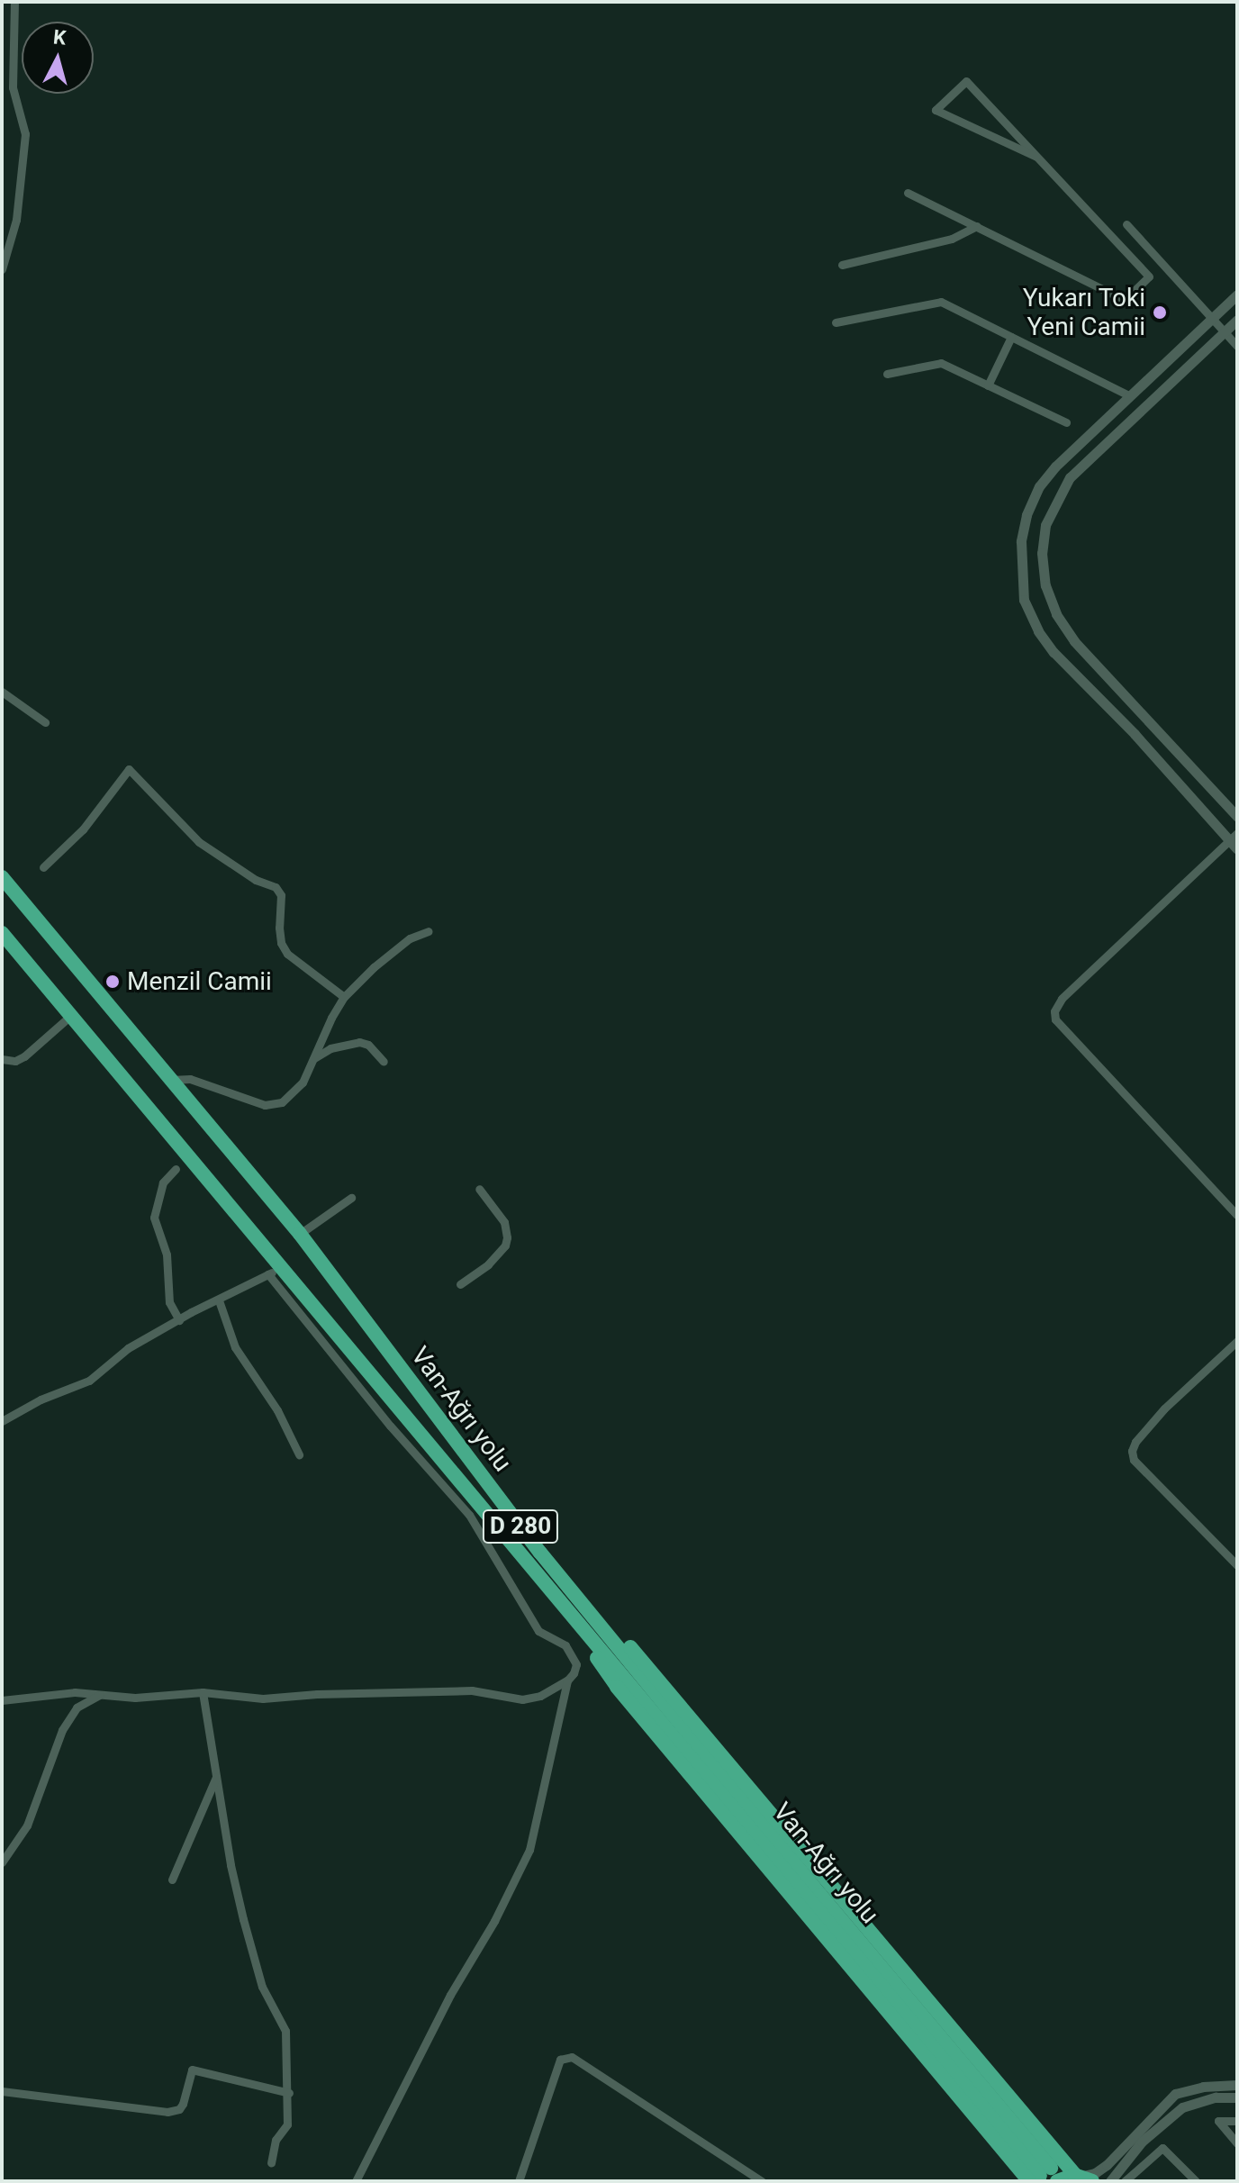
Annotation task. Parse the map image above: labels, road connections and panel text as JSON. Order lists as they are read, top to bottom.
{
  "streets": {
    "highway": ["Van-Ağrı yolu", "D 280"]
  },
  "crossings": [
    ["Van-Ağrı yolu", "D 280"]
  ],
  "places": ["Yukarı Toki Yeni Camii", "Menzil Camii"],
  "north": "top"
}
